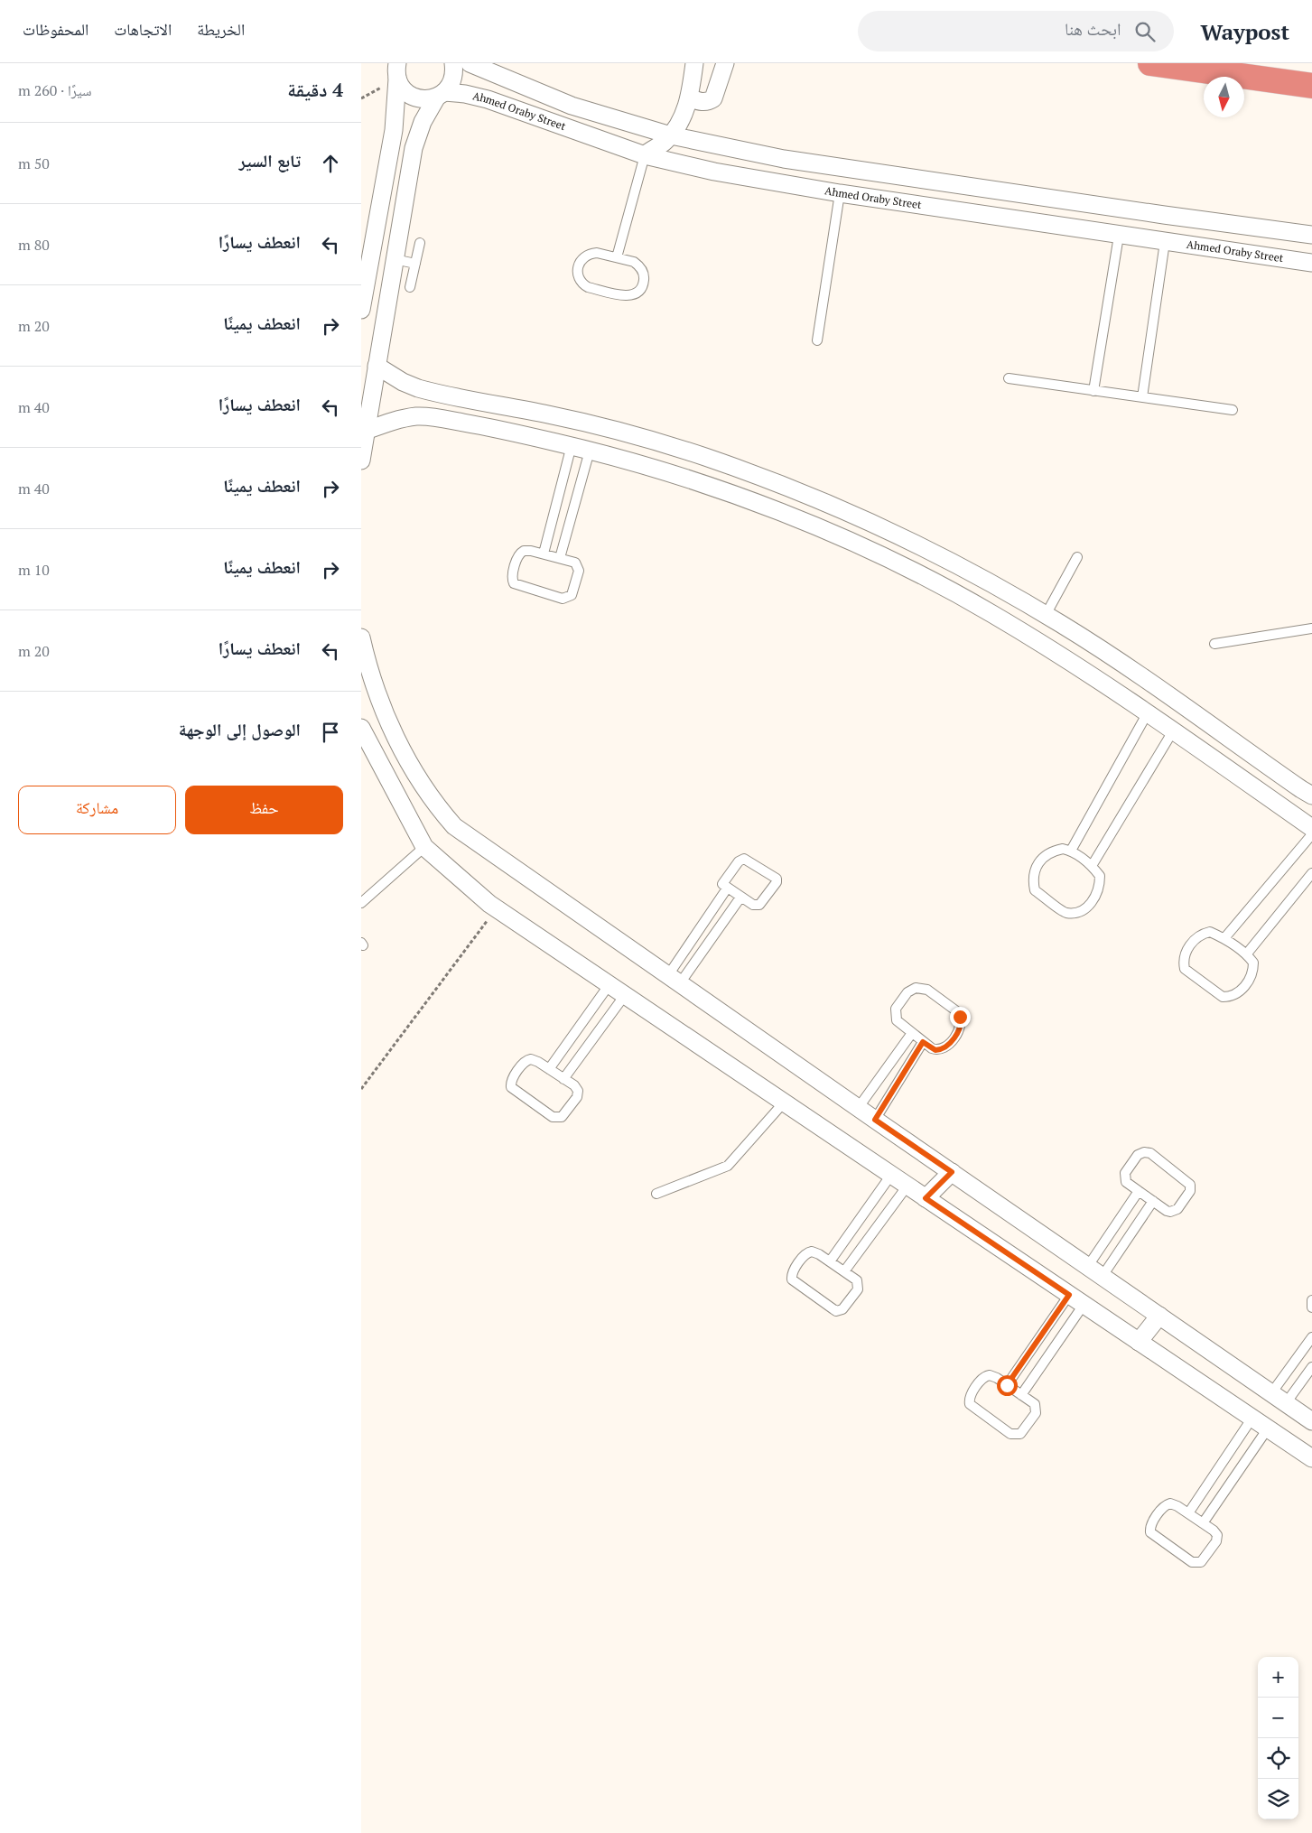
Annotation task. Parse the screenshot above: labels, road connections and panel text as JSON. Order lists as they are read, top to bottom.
{
  "streets": {
    "street": ["Ahmed Oraby Street"]
  },
  "north": "bottom",
  "page": {
    "header": "Waypost",
    "search": "ابحث هنا",
    "nav": ["الخريطة", "الاتجاهات", "المحفوظات"],
    "heading": ["4 دقيقة", "سيرًا · 260 m"],
    "list": [
      ["تابع السير", "50 m"],
      ["انعطف يسارًا", "80 m"],
      ["انعطف يمينًا", "20 m"],
      ["انعطف يسارًا", "40 m"],
      ["انعطف يمينًا", "40 m"],
      ["انعطف يمينًا", "10 m"],
      ["انعطف يسارًا", "20 m"],
      "الوصول إلى الوجهة"
    ],
    "buttons": ["حفظ", "مشاركة"],
    "map_buttons": ["+", "−"]
  }
}
